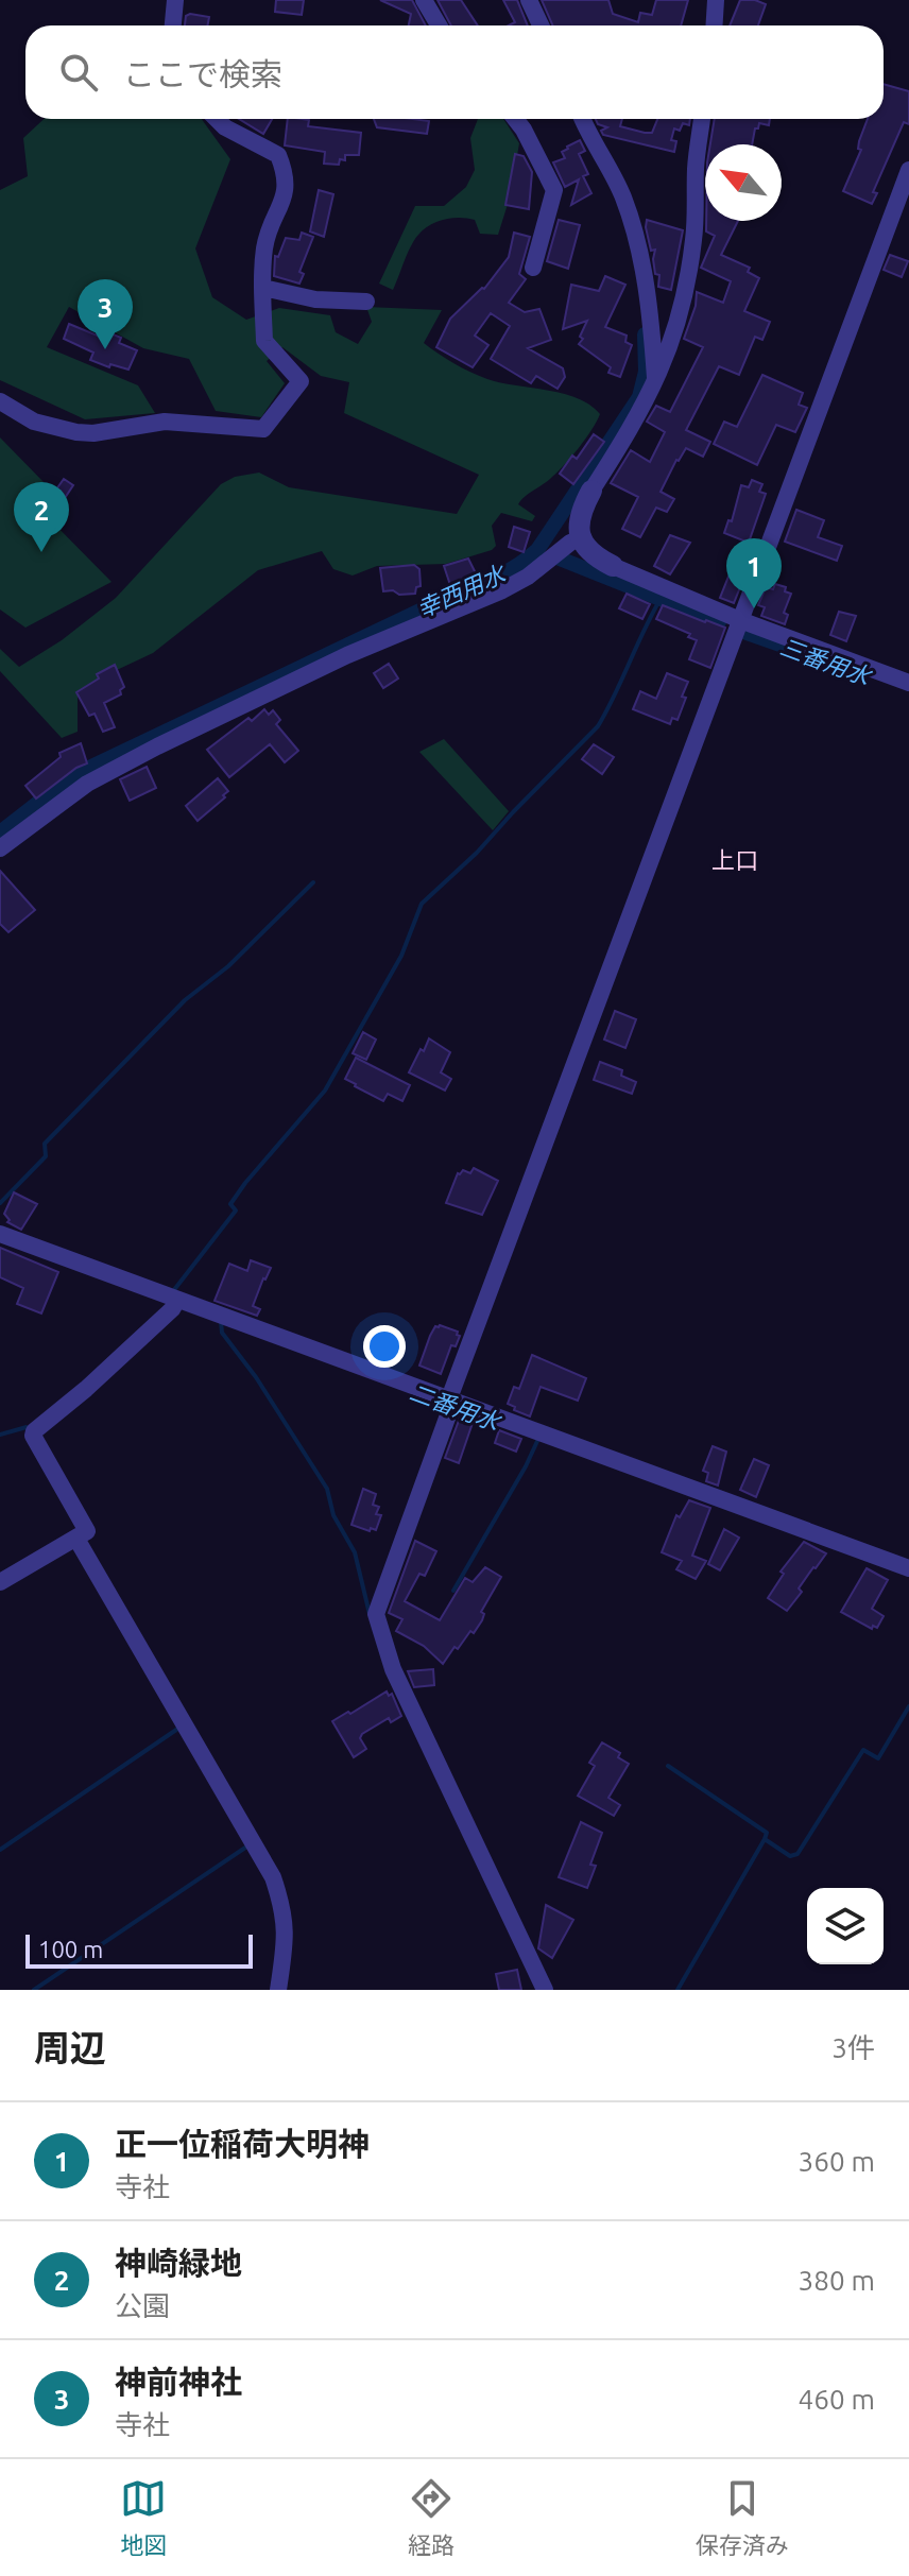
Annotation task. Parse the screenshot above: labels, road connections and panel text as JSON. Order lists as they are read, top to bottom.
{
  "districts": ["上口"],
  "water": ["幸西用水", "三番用水", "二番用水"],
  "scale_bar": "100 m",
  "north": "top left",
  "page": {
    "search": "ここで検索",
    "pins": ["3", "2", "1"],
    "scale": "100 m",
    "heading": ["周辺", "3件"],
    "list": [
      {
        "mark": "1",
        "name": "正一位稲荷大明神",
        "note": "寺社",
        "value": "360 m"
      },
      {
        "mark": "2",
        "name": "神崎緑地",
        "note": "公園",
        "value": "380 m"
      },
      {
        "mark": "3",
        "name": "神前神社",
        "note": "寺社",
        "value": "460 m"
      }
    ],
    "nav": ["地図", "経路", "保存済み"]
  }
}
